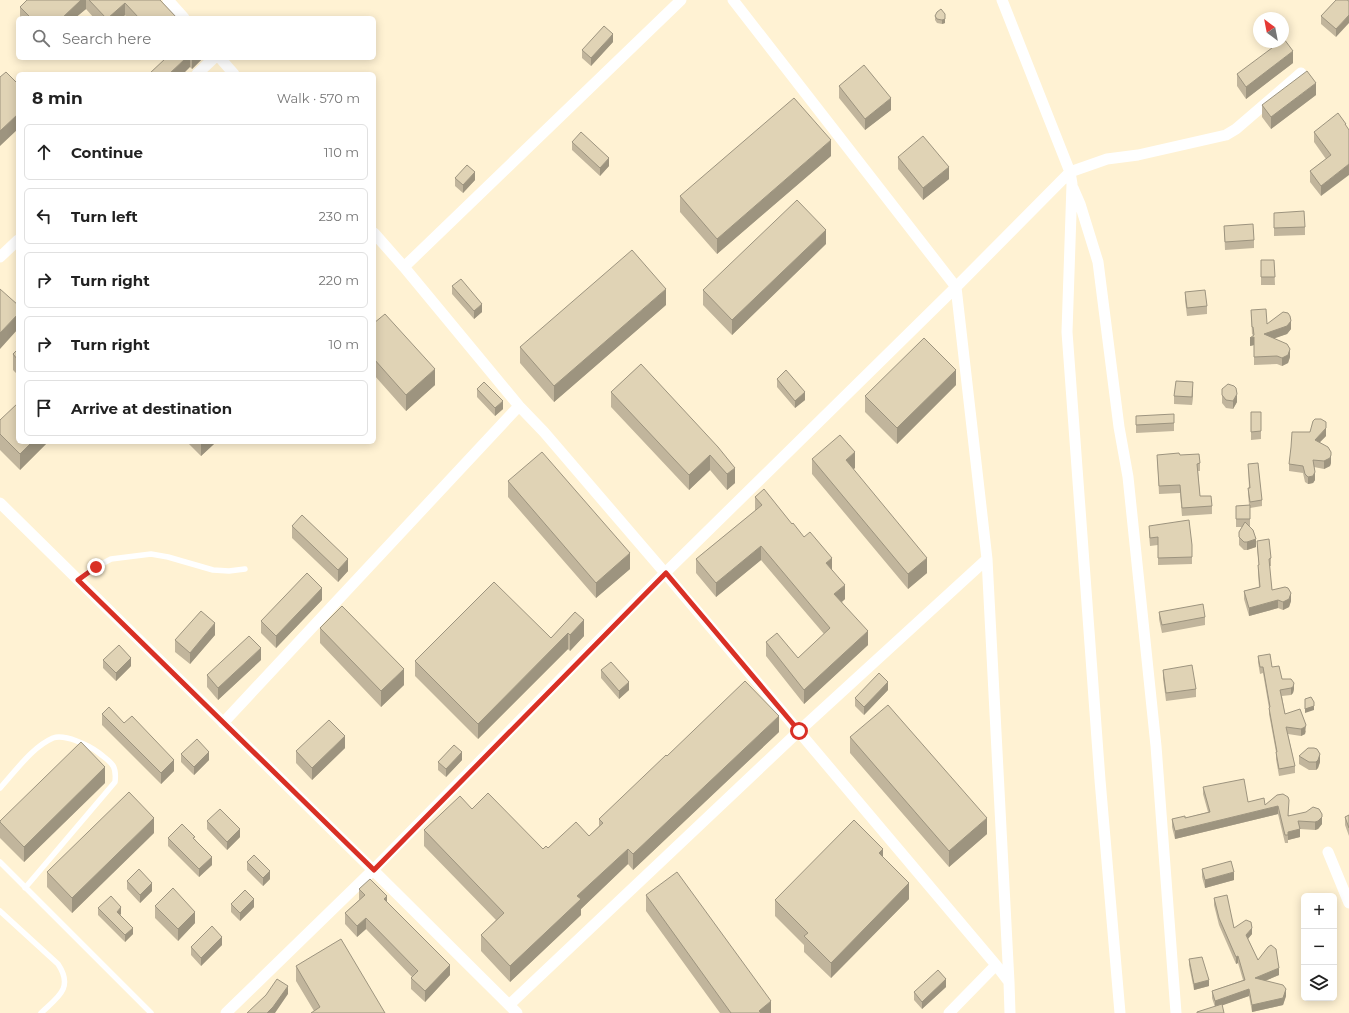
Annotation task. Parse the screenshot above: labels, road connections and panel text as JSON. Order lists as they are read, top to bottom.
{
  "north": "top left",
  "page": {
    "search": "Search here",
    "heading": ["8 min", "Walk · 570 m"],
    "list": [
      ["Continue", "110 m"],
      ["Turn left", "230 m"],
      ["Turn right", "220 m"],
      ["Turn right", "10 m"],
      "Arrive at destination"
    ],
    "map_buttons": ["+", "−"]
  }
}
